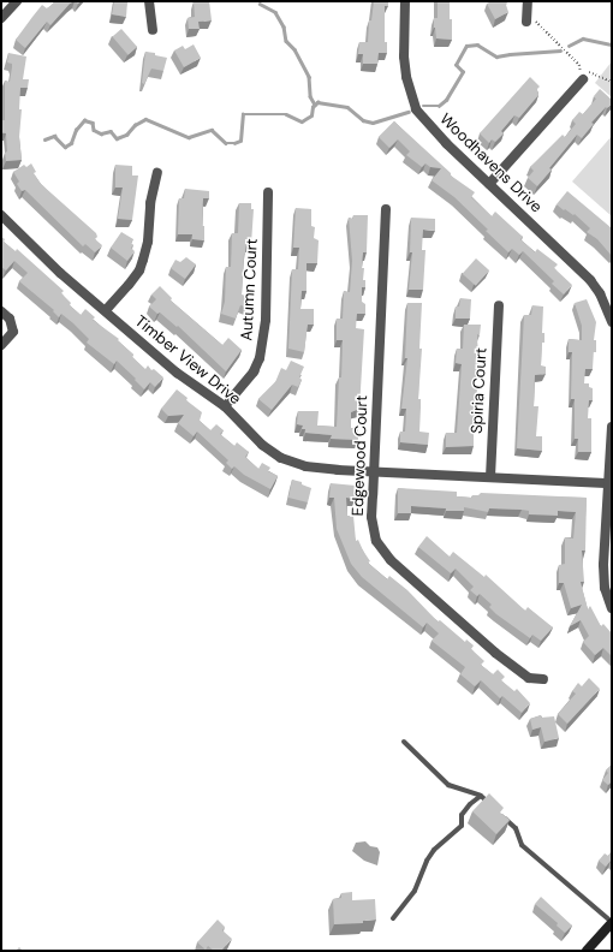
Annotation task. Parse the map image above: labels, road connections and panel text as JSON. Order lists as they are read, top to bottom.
{
  "streets": {
    "street": [
      "Woodhavens Drive",
      "Autumn Court",
      "Timber View Drive",
      "Spiria Court",
      "Edgewood Court"
    ]
  },
  "crossings": [
    ["Autumn Court", "Timber View Drive"],
    ["Timber View Drive", "Spiria Court"],
    ["Timber View Drive", "Edgewood Court"]
  ]
}
